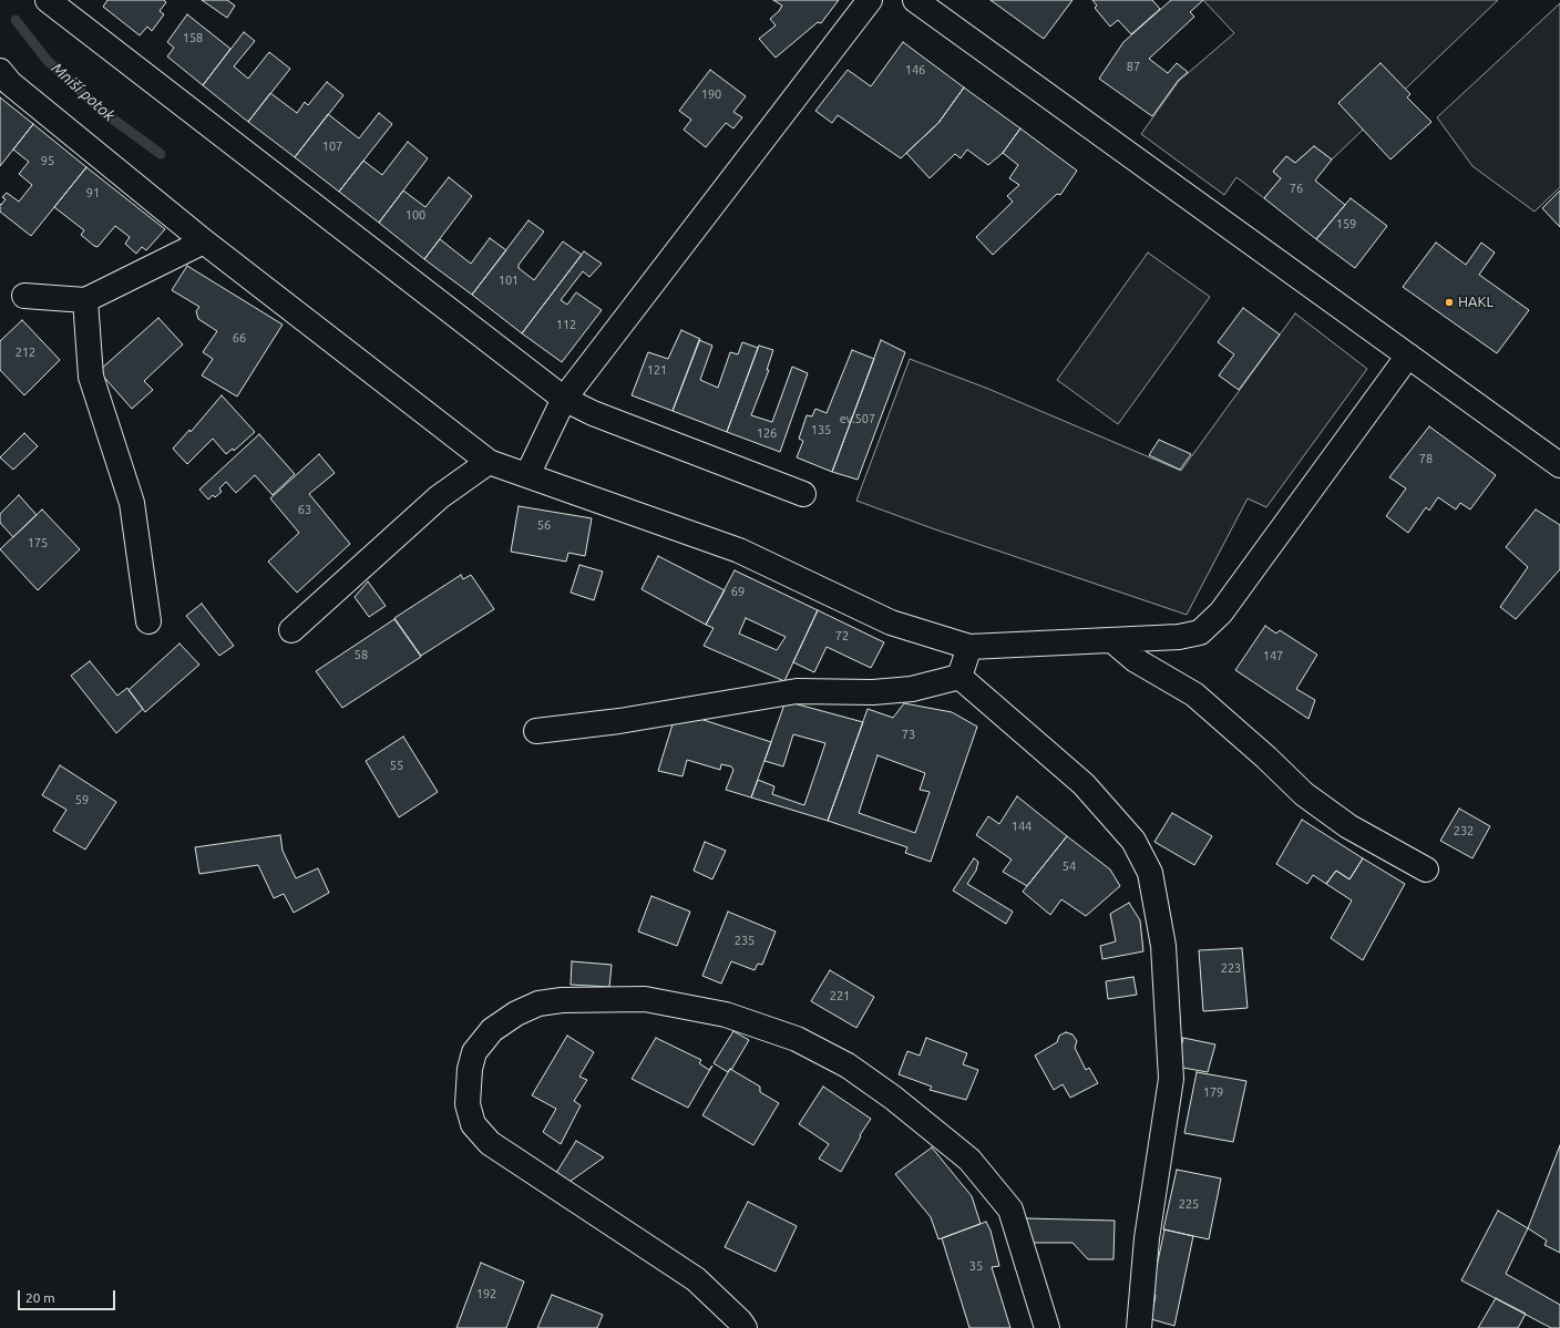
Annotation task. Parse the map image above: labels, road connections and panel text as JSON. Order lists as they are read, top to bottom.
{
  "water": ["Mniší potok"],
  "places": ["HAKL"],
  "house_numbers": [
    "158",
    "87",
    "146",
    "190",
    "107",
    "95",
    "76",
    "91",
    "100",
    "159",
    "101",
    "112",
    "66",
    "212",
    "121",
    "ev.507",
    "135",
    "126",
    "78",
    "63",
    "56",
    "175",
    "69",
    "72",
    "58",
    "147",
    "73",
    "55",
    "59",
    "144",
    "232",
    "54",
    "235",
    "223",
    "221",
    "179",
    "225",
    "35",
    "192"
  ],
  "scale_bar": "20 m"
}
